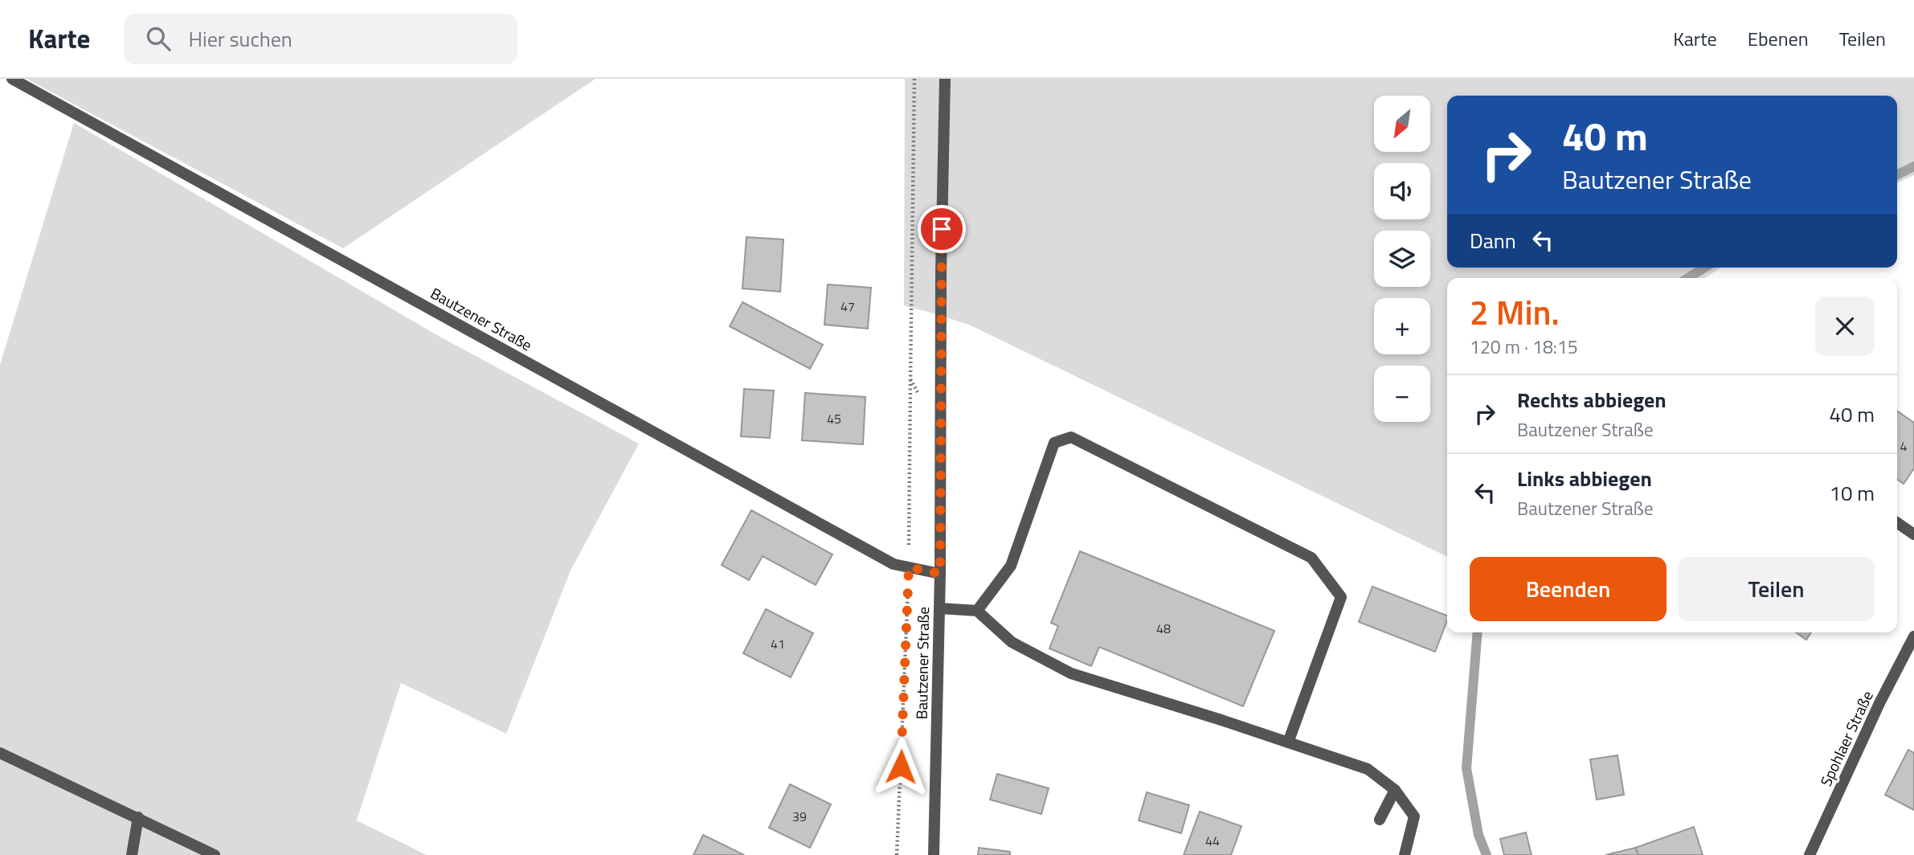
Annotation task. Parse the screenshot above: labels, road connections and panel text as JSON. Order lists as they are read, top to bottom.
{
  "streets": {
    "street": ["Bautzener Straße", "Spohlaer Straße"]
  },
  "house_numbers": [
    "47",
    "45",
    "4",
    "48",
    "41",
    "39",
    "44"
  ],
  "north": "bottom left",
  "page": {
    "header": "Karte",
    "search": "Hier suchen",
    "nav": ["Karte", "Ebenen", "Teilen"],
    "map_buttons": ["+", "−"],
    "turn": ["40 m", "Bautzener Straße"],
    "then": "Dann",
    "heading": ["2 Min.", "120 m · 18:15"],
    "list": [
      {
        "name": "Rechts abbiegen",
        "note": "Bautzener Straße",
        "value": "40 m"
      },
      {
        "name": "Links abbiegen",
        "note": "Bautzener Straße",
        "value": "10 m"
      }
    ],
    "buttons": ["Beenden", "Teilen"]
  }
}
